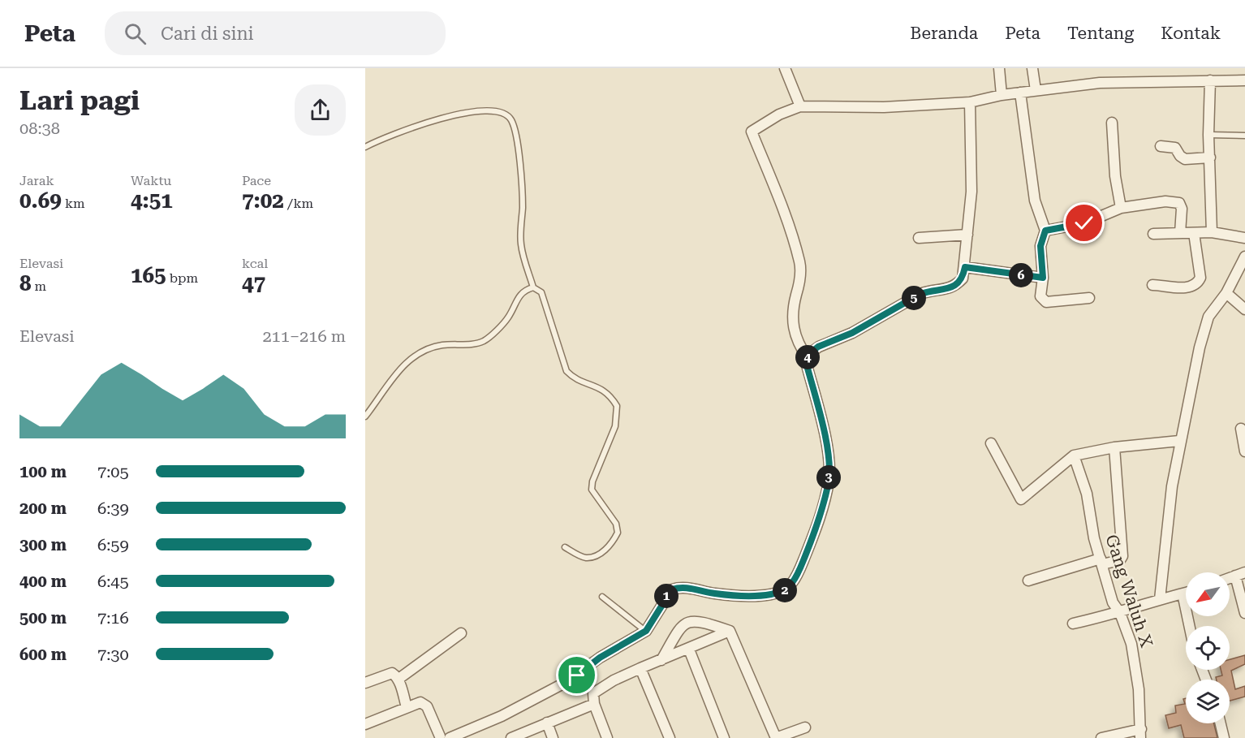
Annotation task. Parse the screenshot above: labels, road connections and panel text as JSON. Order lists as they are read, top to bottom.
{
  "streets": {
    "street": ["Gang Waluh X"]
  },
  "north": "bottom left",
  "page": {
    "header": "Peta",
    "search": "Cari di sini",
    "nav": [
      "Beranda",
      "Peta",
      "Tentang",
      "Kontak"
    ],
    "heading": ["Lari pagi", "08:38"],
    "stats": [
      ["Jarak", "0.69 km"],
      ["Waktu", "4:51"],
      ["Pace", "7:02 /km"],
      ["Elevasi", "8 m"],
      ["165 bpm"],
      ["kcal", "47"]
    ],
    "pins": [
      "6",
      "5",
      "4",
      "3",
      "2",
      "1"
    ],
    "chart": ["Elevasi", "211–216 m"],
    "list": [
      {
        "name": "100 m",
        "note": "7:05"
      },
      {
        "name": "200 m",
        "note": "6:39"
      },
      {
        "name": "300 m",
        "note": "6:59"
      },
      {
        "name": "400 m",
        "note": "6:45"
      },
      {
        "name": "500 m",
        "note": "7:16"
      },
      {
        "name": "600 m",
        "note": "7:30"
      }
    ]
  }
}
